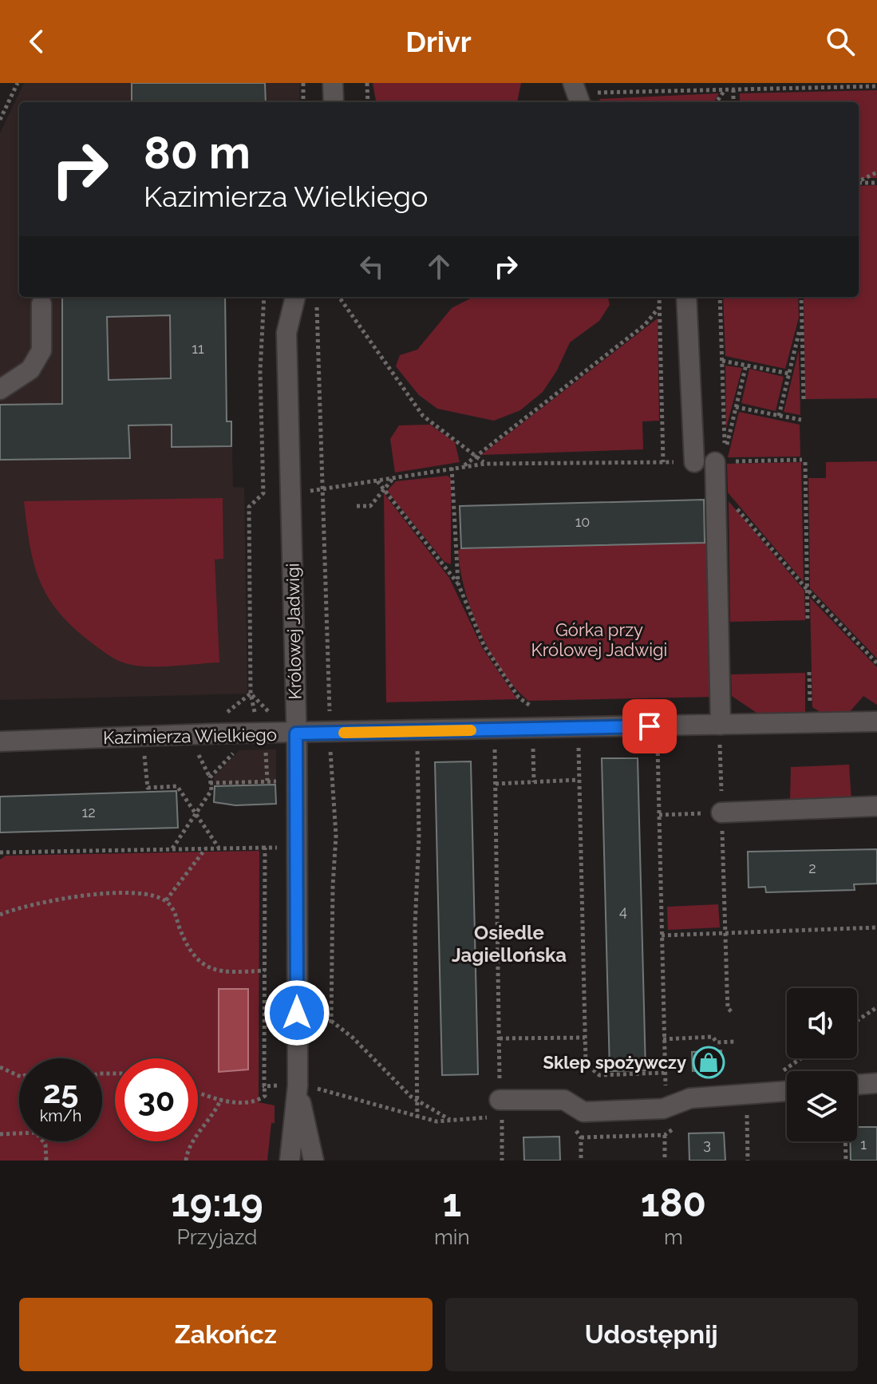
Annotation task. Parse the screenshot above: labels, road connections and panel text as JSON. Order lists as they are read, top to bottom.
{
  "streets": {
    "street": ["Królowej Jadwigi", "Kazimierza Wielkiego"]
  },
  "crossings": [
    ["Królowej Jadwigi", "Kazimierza Wielkiego"]
  ],
  "districts": ["Osiedle Jagiellońska"],
  "parks": ["Górka przy Królowej Jadwigi"],
  "places": {
    "shop": ["Sklep spożywczy"]
  },
  "house_numbers": [
    "11",
    "10",
    "12",
    "2",
    "4",
    "3",
    "1"
  ],
  "page": {
    "header": "Drivr",
    "turn": ["80 m", "Kazimierza Wielkiego"],
    "speed": "25 km/h",
    "limit": "30",
    "eta": [
      "19:19",
      "Przyjazd",
      "1",
      "min",
      "180",
      "m"
    ],
    "buttons": ["Zakończ", "Udostępnij"]
  }
}
